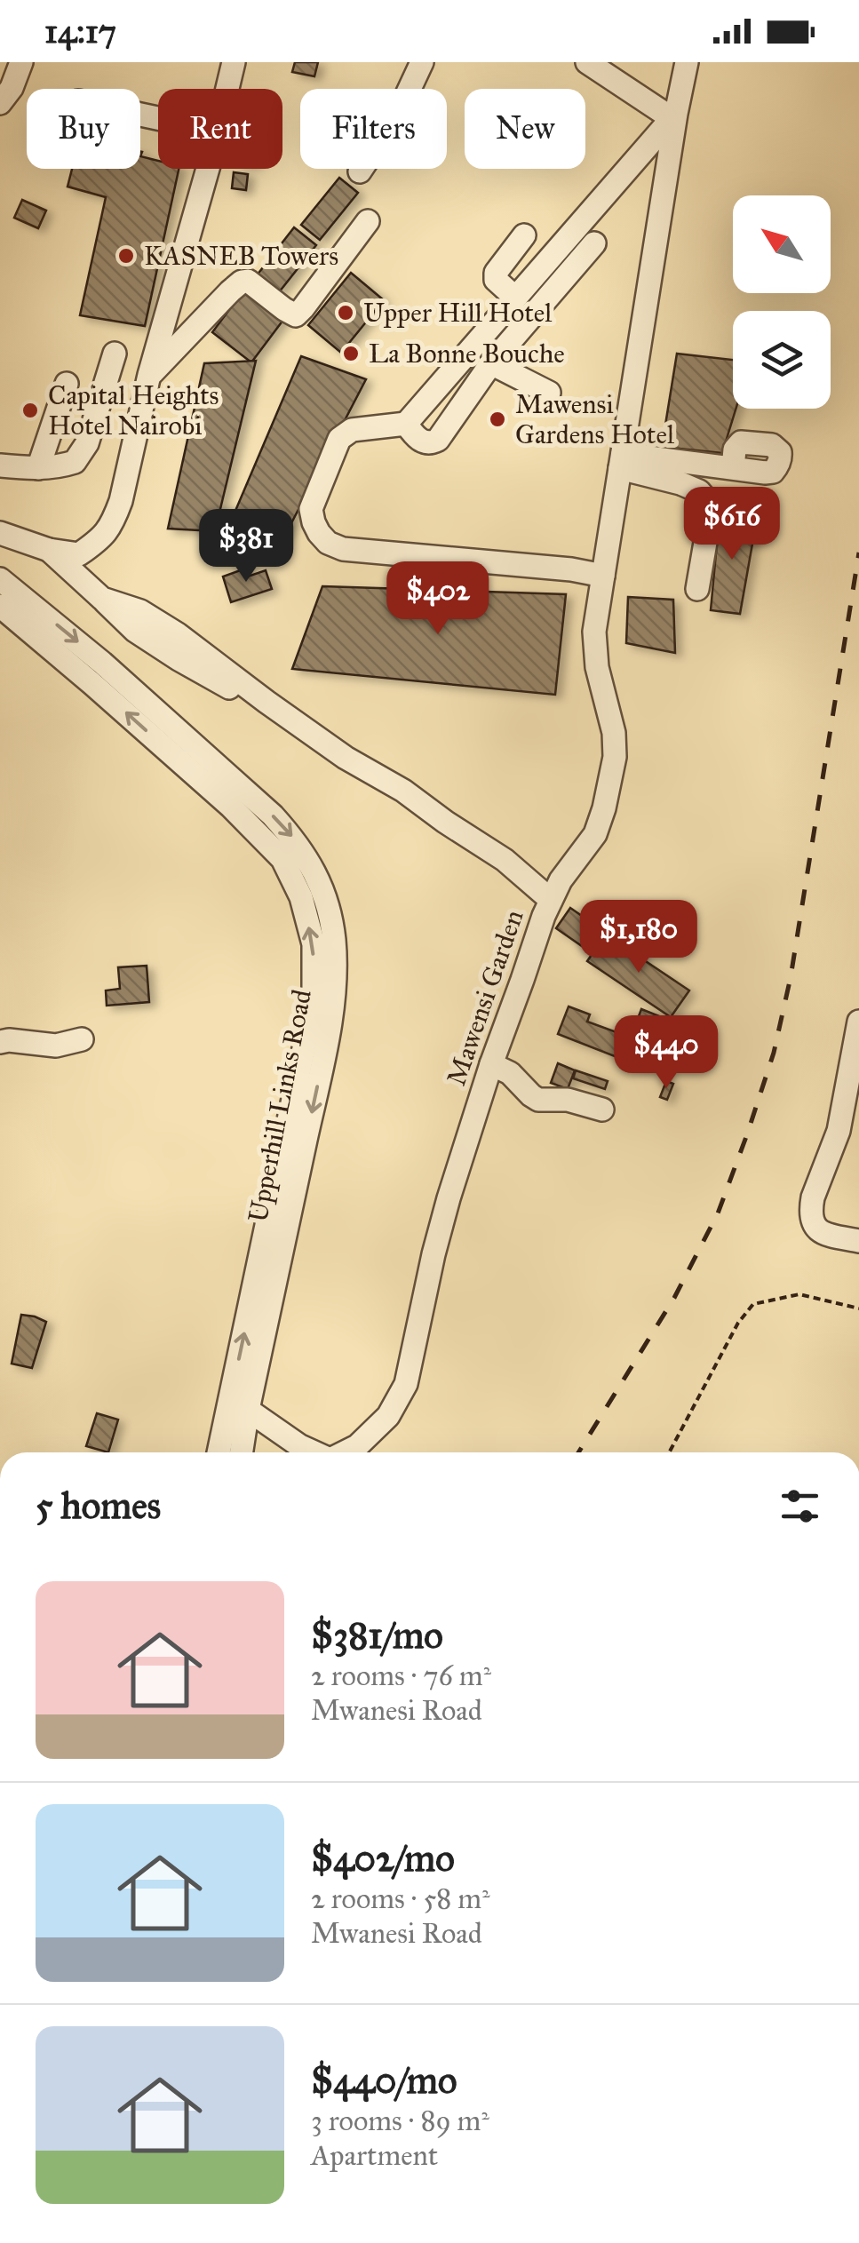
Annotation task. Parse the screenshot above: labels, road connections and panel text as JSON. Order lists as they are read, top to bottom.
{
  "streets": {
    "street": ["Mawensi Garden", "Upperhill Links Road"]
  },
  "places": [
    "KASNEB Towers",
    "Upper Hill Hotel",
    "La Bonne Bouche",
    "Capital Heights Hotel Nairobi",
    "Mawensi Gardens Hotel"
  ],
  "north": "top left",
  "page": {
    "status": "14:17",
    "chip": [
      "Buy",
      "Rent",
      "Filters",
      "New"
    ],
    "price": [
      "$616",
      "$381",
      "$402",
      "$1,180",
      "$440"
    ],
    "heading": "5 homes",
    "list": [
      {
        "name": "$381/mo",
        "note": "2 rooms · 76 m² · Mwanesi Road"
      },
      {
        "name": "$402/mo",
        "note": "2 rooms · 58 m² · Mwanesi Road"
      },
      {
        "name": "$440/mo",
        "note": "3 rooms · 89 m² · Apartment"
      }
    ]
  }
}
